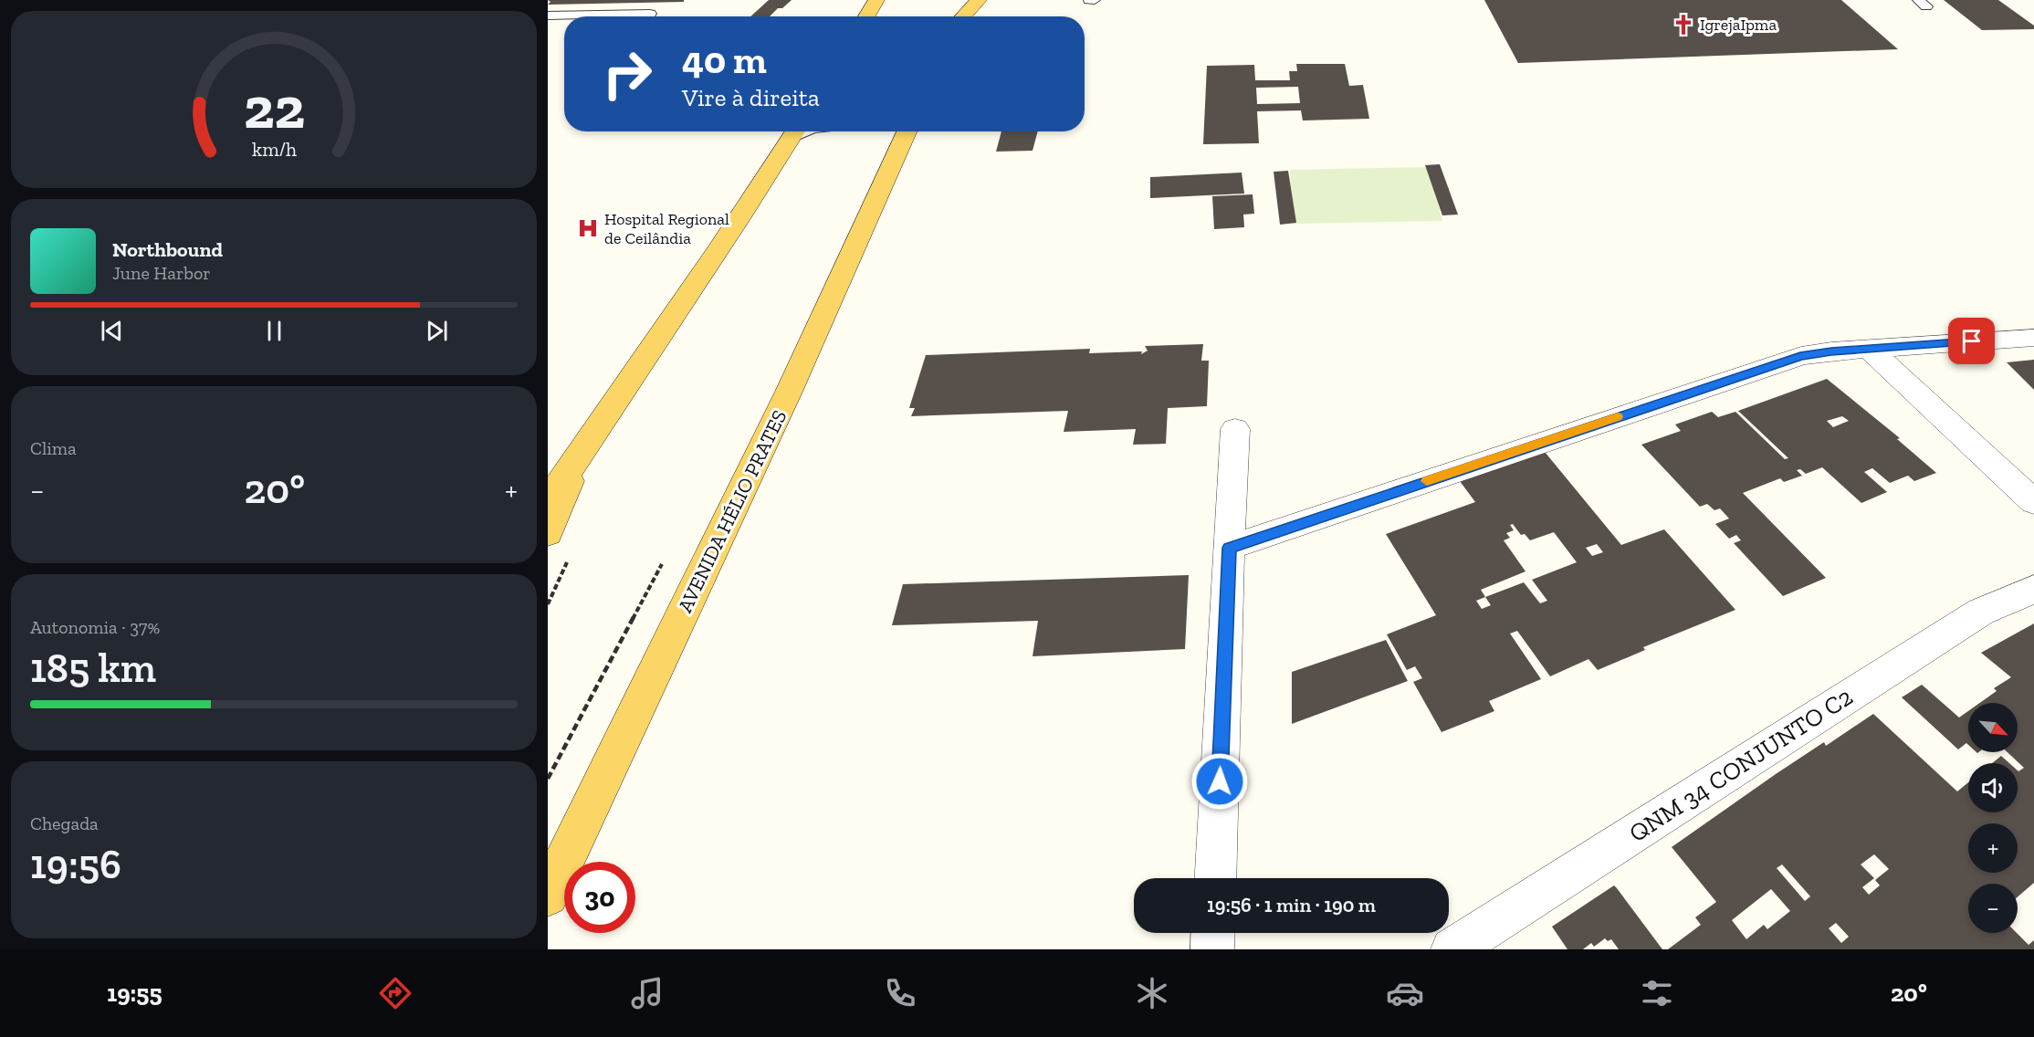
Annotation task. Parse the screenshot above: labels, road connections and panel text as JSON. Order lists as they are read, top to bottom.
{
  "streets": {
    "main road": ["AVENIDA HÉLIO PRATES"],
    "street": ["QNM 34 CONJUNTO C2"]
  },
  "places": {
    "church": ["IgrejaIpma"],
    "hospital": ["Hospital Regional de Ceilândia"]
  },
  "north": "bottom right",
  "page": {
    "turn": ["40 m", "Vire à direita"],
    "song": ["Northbound", "June Harbor"],
    "tile": [
      "Clima",
      ["Autonomia · 37%", "185 km"],
      ["Chegada", "19:56"]
    ],
    "heat": ["−", "20°", "+"],
    "map_buttons": ["+", "−"],
    "limit": "30",
    "trip": "19:56 · 1 min · 190 m",
    "tabs": ["19:55", "20°"],
    "gauge": ["22", "km/h"]
  }
}
